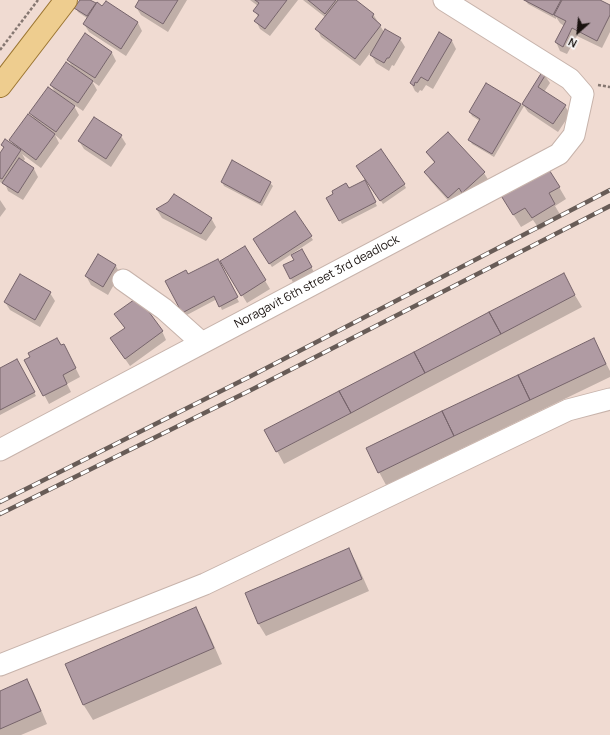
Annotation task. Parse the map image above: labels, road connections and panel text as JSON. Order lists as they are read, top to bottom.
{
  "streets": {
    "street": ["Noragavit 6th street 3rd deadlock"]
  },
  "north": "bottom left"
}
